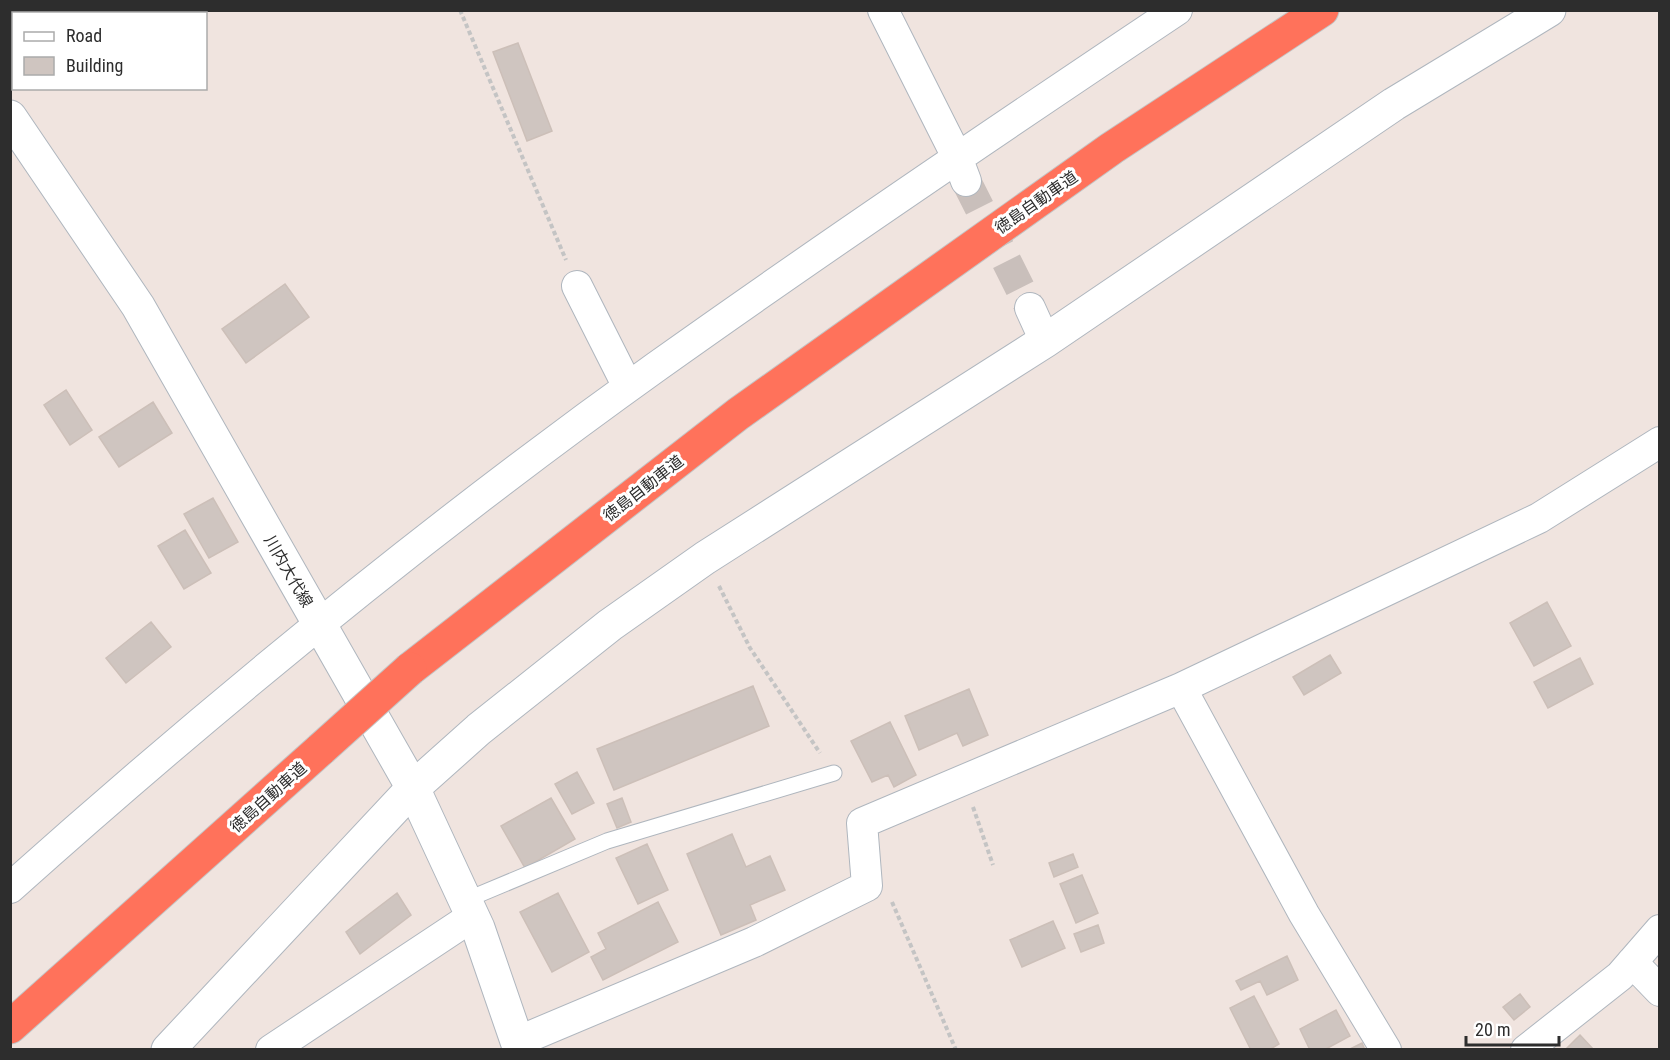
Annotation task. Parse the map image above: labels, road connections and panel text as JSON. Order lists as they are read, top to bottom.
{
  "streets": {
    "highway": ["徳島自動車道"],
    "street": ["川内大代線"]
  },
  "legend": ["Road", "Building"],
  "scale_bar": "20 m"
}
